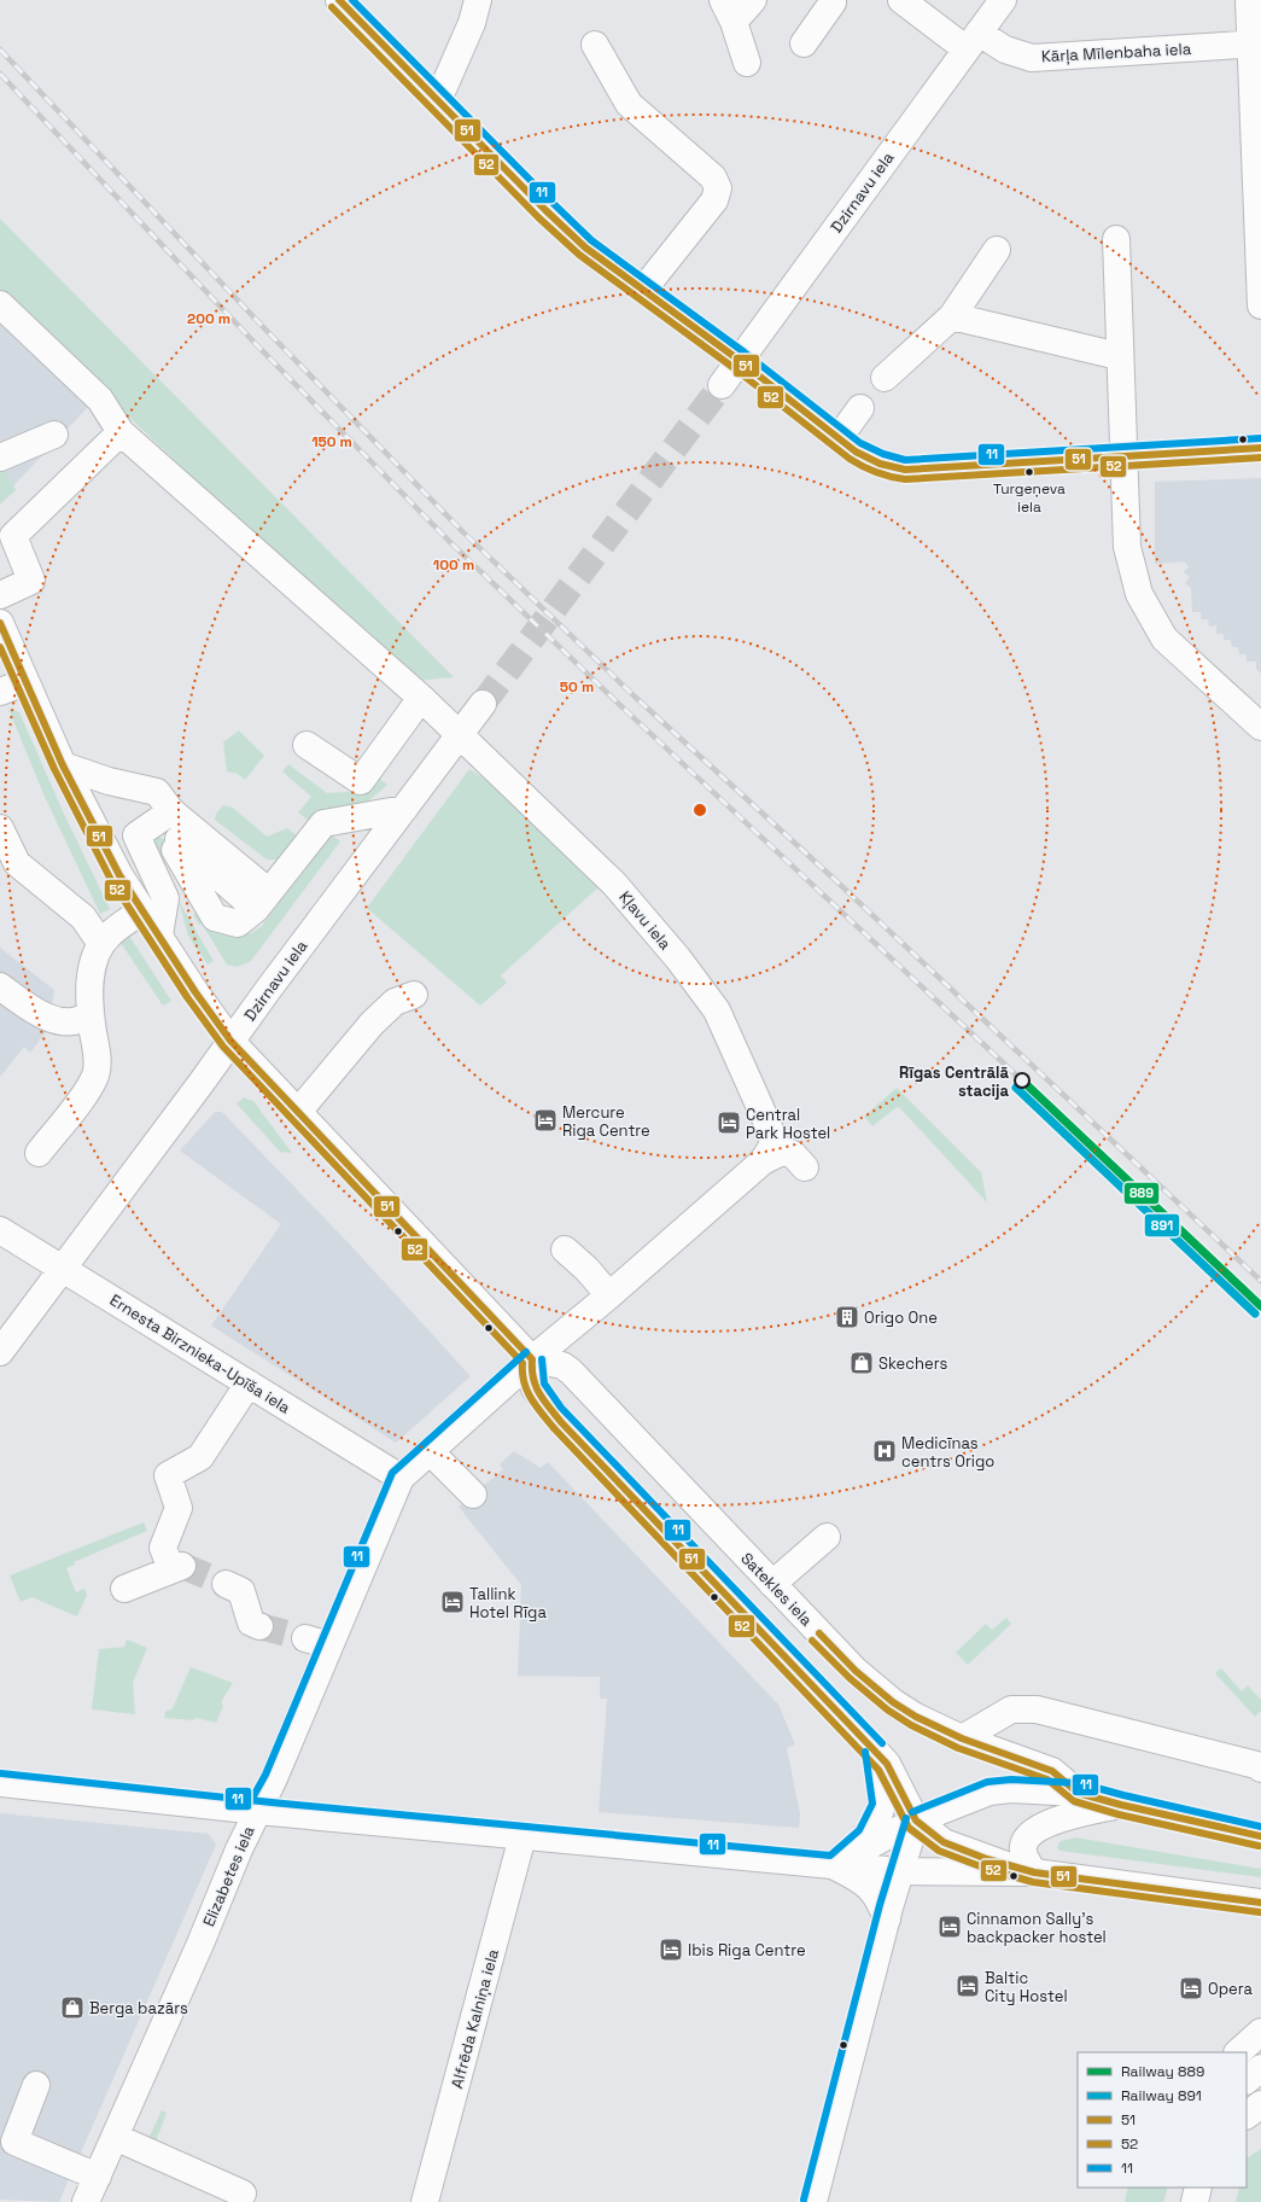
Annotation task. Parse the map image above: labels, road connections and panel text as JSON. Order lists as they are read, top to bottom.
{
  "streets": {
    "main road": [
      "Kārļa Mīlenbaha iela",
      "Dzirnavu iela",
      "Kļavu iela",
      "Ernesta Birznieka-Upīša iela",
      "Satekles iela",
      "Elizabetes iela",
      "Alfrēda Kalniņa iela"
    ]
  },
  "crossings": [
    ["Kārļa Mīlenbaha iela", "Dzirnavu iela"],
    ["Dzirnavu iela", "Kļavu iela"],
    ["Dzirnavu iela", "Ernesta Birznieka-Upīša iela"],
    ["Kļavu iela", "Elizabetes iela"],
    ["Ernesta Birznieka-Upīša iela", "Elizabetes iela"],
    ["Satekles iela", "Elizabetes iela"]
  ],
  "places": {
    "other": ["Turgeņeva iela", "Rīgas Centrālā stacija"],
    "hotel": [
      "Mercure Riga Centre",
      "Central Park Hostel",
      "Tallink Hotel Rīga",
      "Cinnamon Sally's backpacker hostel",
      "Ibis Riga Centre",
      "Baltic City Hostel",
      "Opera"
    ],
    "building": ["Origo One"],
    "shop": ["Skechers", "Berga bazārs"],
    "hospital": ["Medicīnas centrs Origo"]
  },
  "lines": [
    "transit line 51",
    "transit line 11",
    "transit line 52",
    "rail line 889",
    "rail line 891"
  ],
  "legend": [
    "Railway 889",
    "Railway 891",
    "51",
    "52",
    "11"
  ],
  "rings": [
    "200 m",
    "150 m",
    "100 m",
    "50 m"
  ]
}
